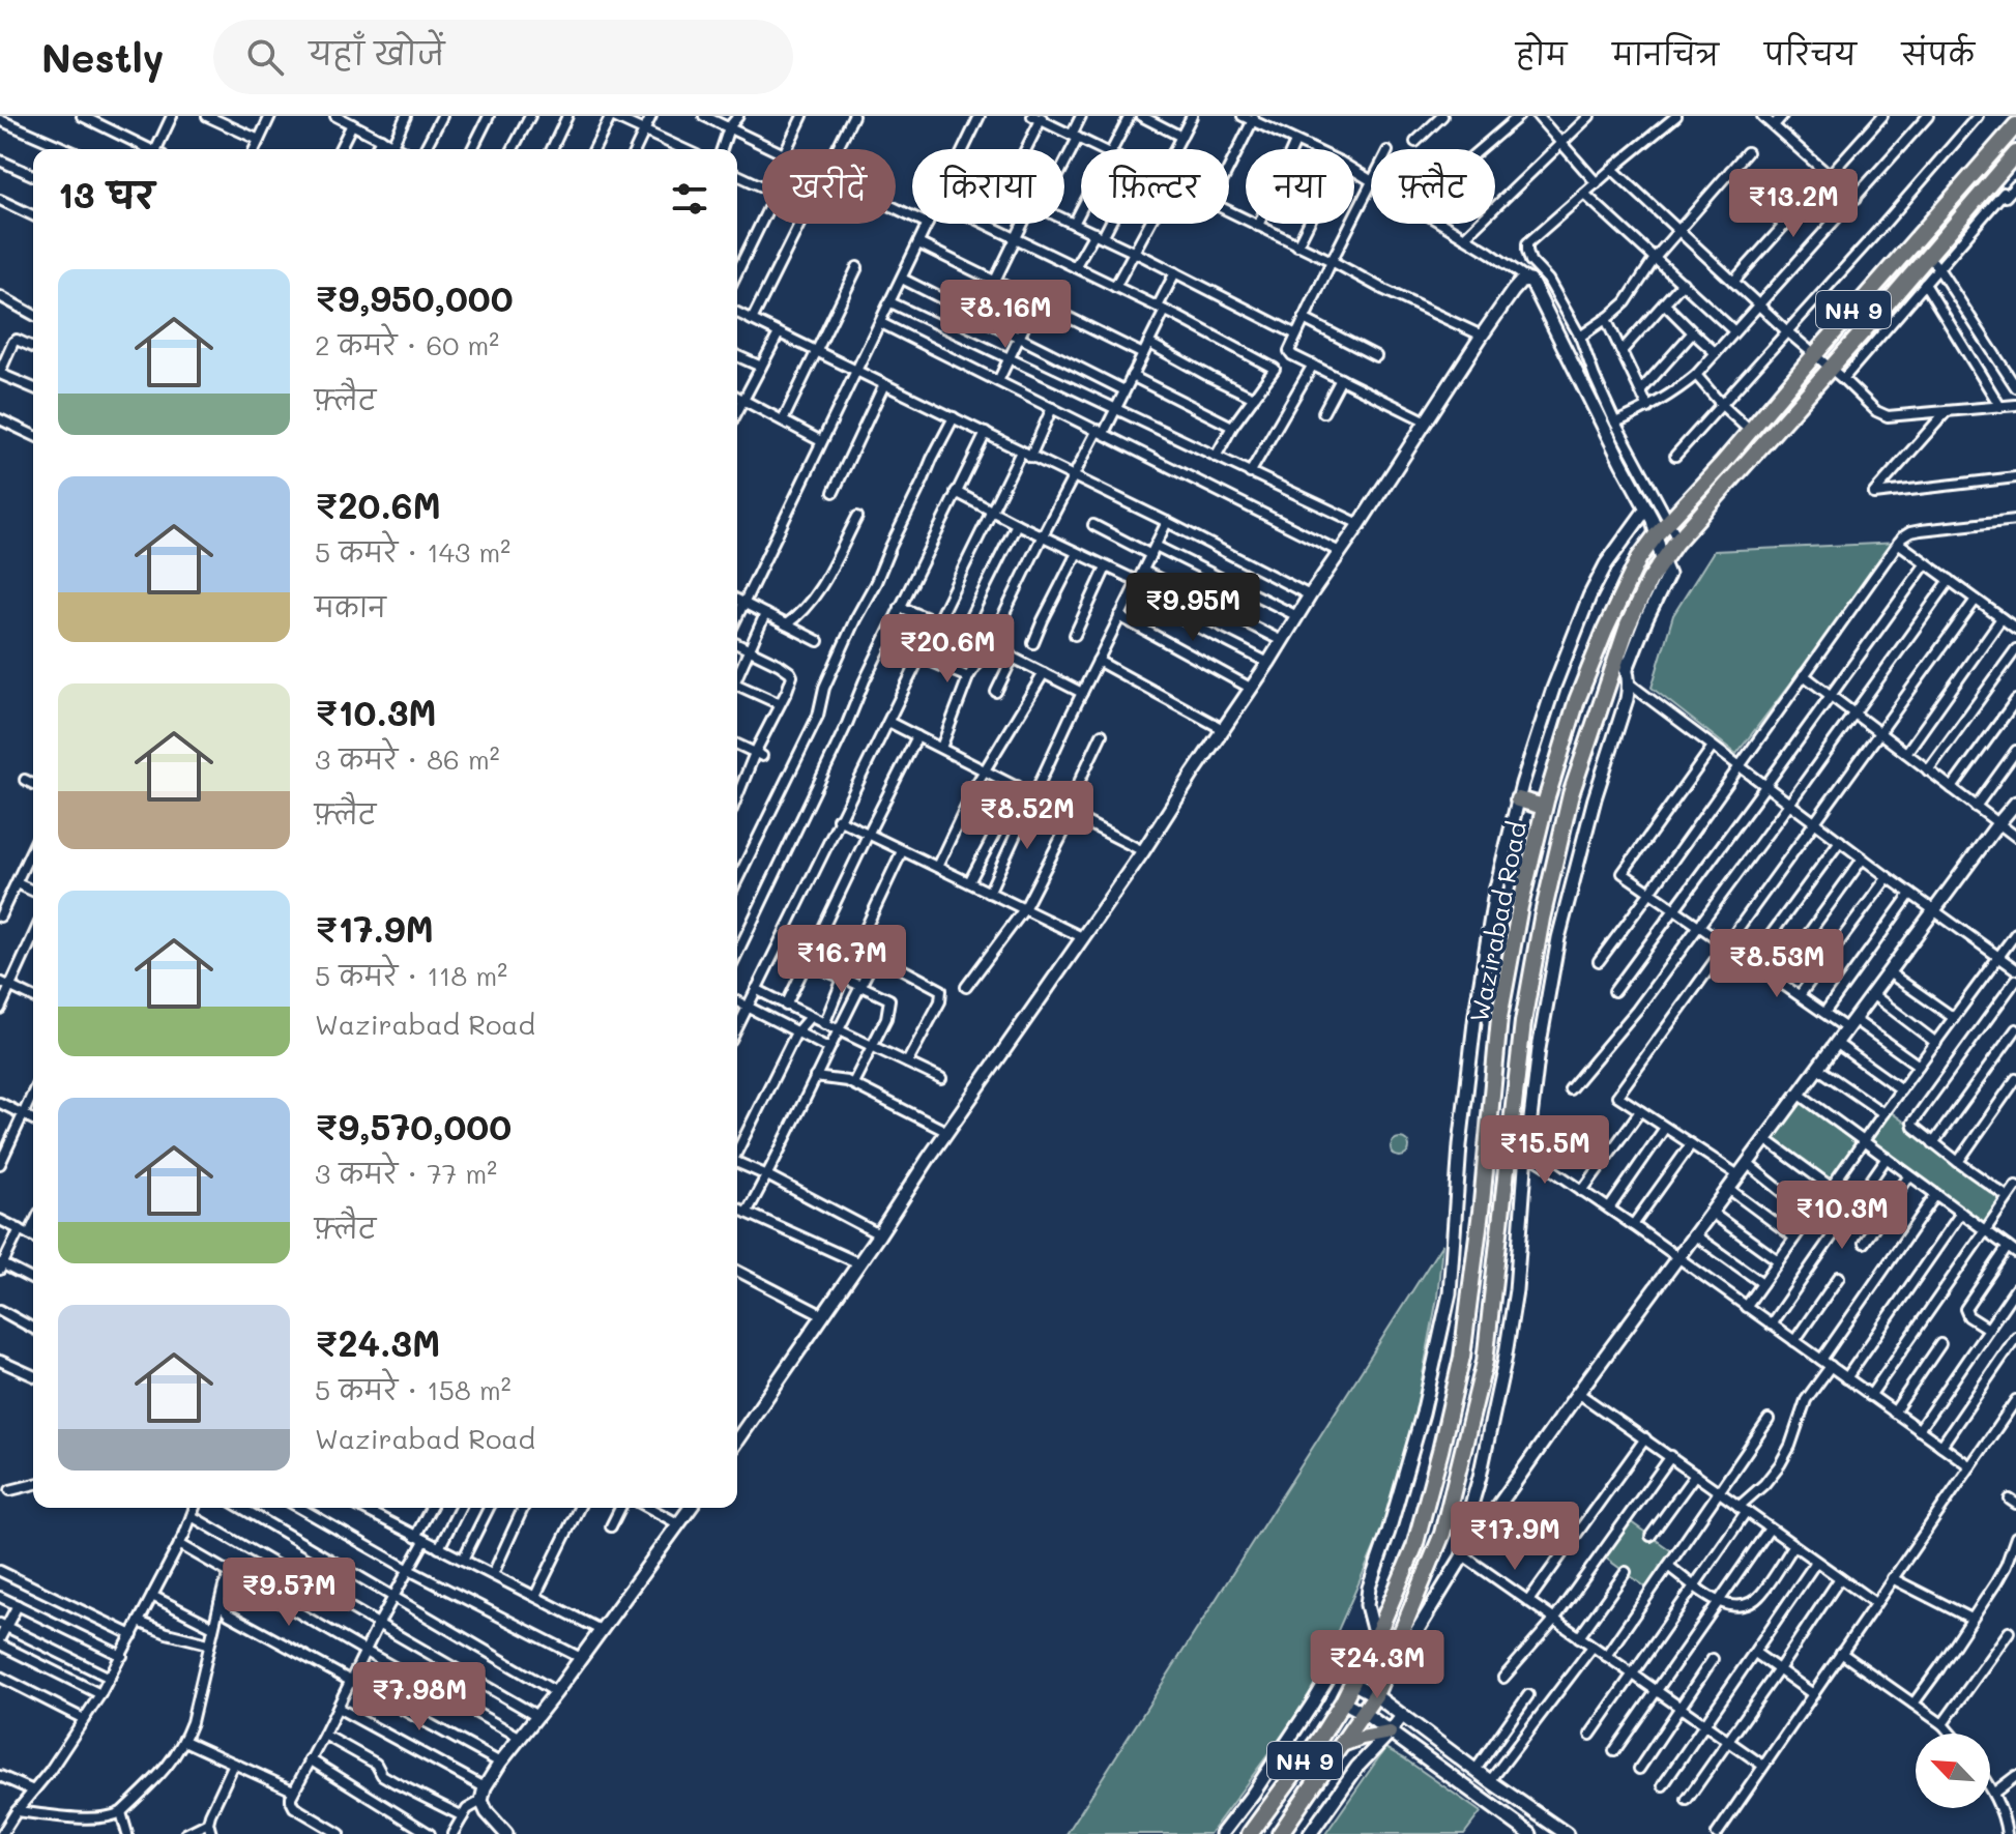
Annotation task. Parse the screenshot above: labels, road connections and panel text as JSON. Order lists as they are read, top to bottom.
{
  "streets": {
    "highway": ["NH 9", "Wazirabad Road"]
  },
  "north": "top left",
  "page": {
    "header": "Nestly",
    "search": "यहाँ खोजें",
    "nav": [
      "होम",
      "मानचित्र",
      "परिचय",
      "संपर्क"
    ],
    "chip": [
      "खरीदें",
      "किराया",
      "फ़िल्टर",
      "नया",
      "फ़्लैट"
    ],
    "heading": "13 घर",
    "price": [
      "₹13.2M",
      "₹8.16M",
      "₹9.95M",
      "₹20.6M",
      "₹8.52M",
      "₹16.7M",
      "₹8.53M",
      "₹15.5M",
      "₹10.3M",
      "₹17.9M",
      "₹9.57M",
      "₹24.3M",
      "₹7.98M"
    ],
    "list": [
      {
        "name": "₹9,950,000",
        "note": "2 कमरे · 60 m² · फ़्लैट"
      },
      {
        "name": "₹20.6M",
        "note": "5 कमरे · 143 m² · मकान"
      },
      {
        "name": "₹10.3M",
        "note": "3 कमरे · 86 m² · फ़्लैट"
      },
      {
        "name": "₹17.9M",
        "note": "5 कमरे · 118 m² · Wazirabad Road"
      },
      {
        "name": "₹9,570,000",
        "note": "3 कमरे · 77 m² · फ़्लैट"
      },
      {
        "name": "₹24.3M",
        "note": "5 कमरे · 158 m² · Wazirabad Road"
      }
    ]
  }
}
